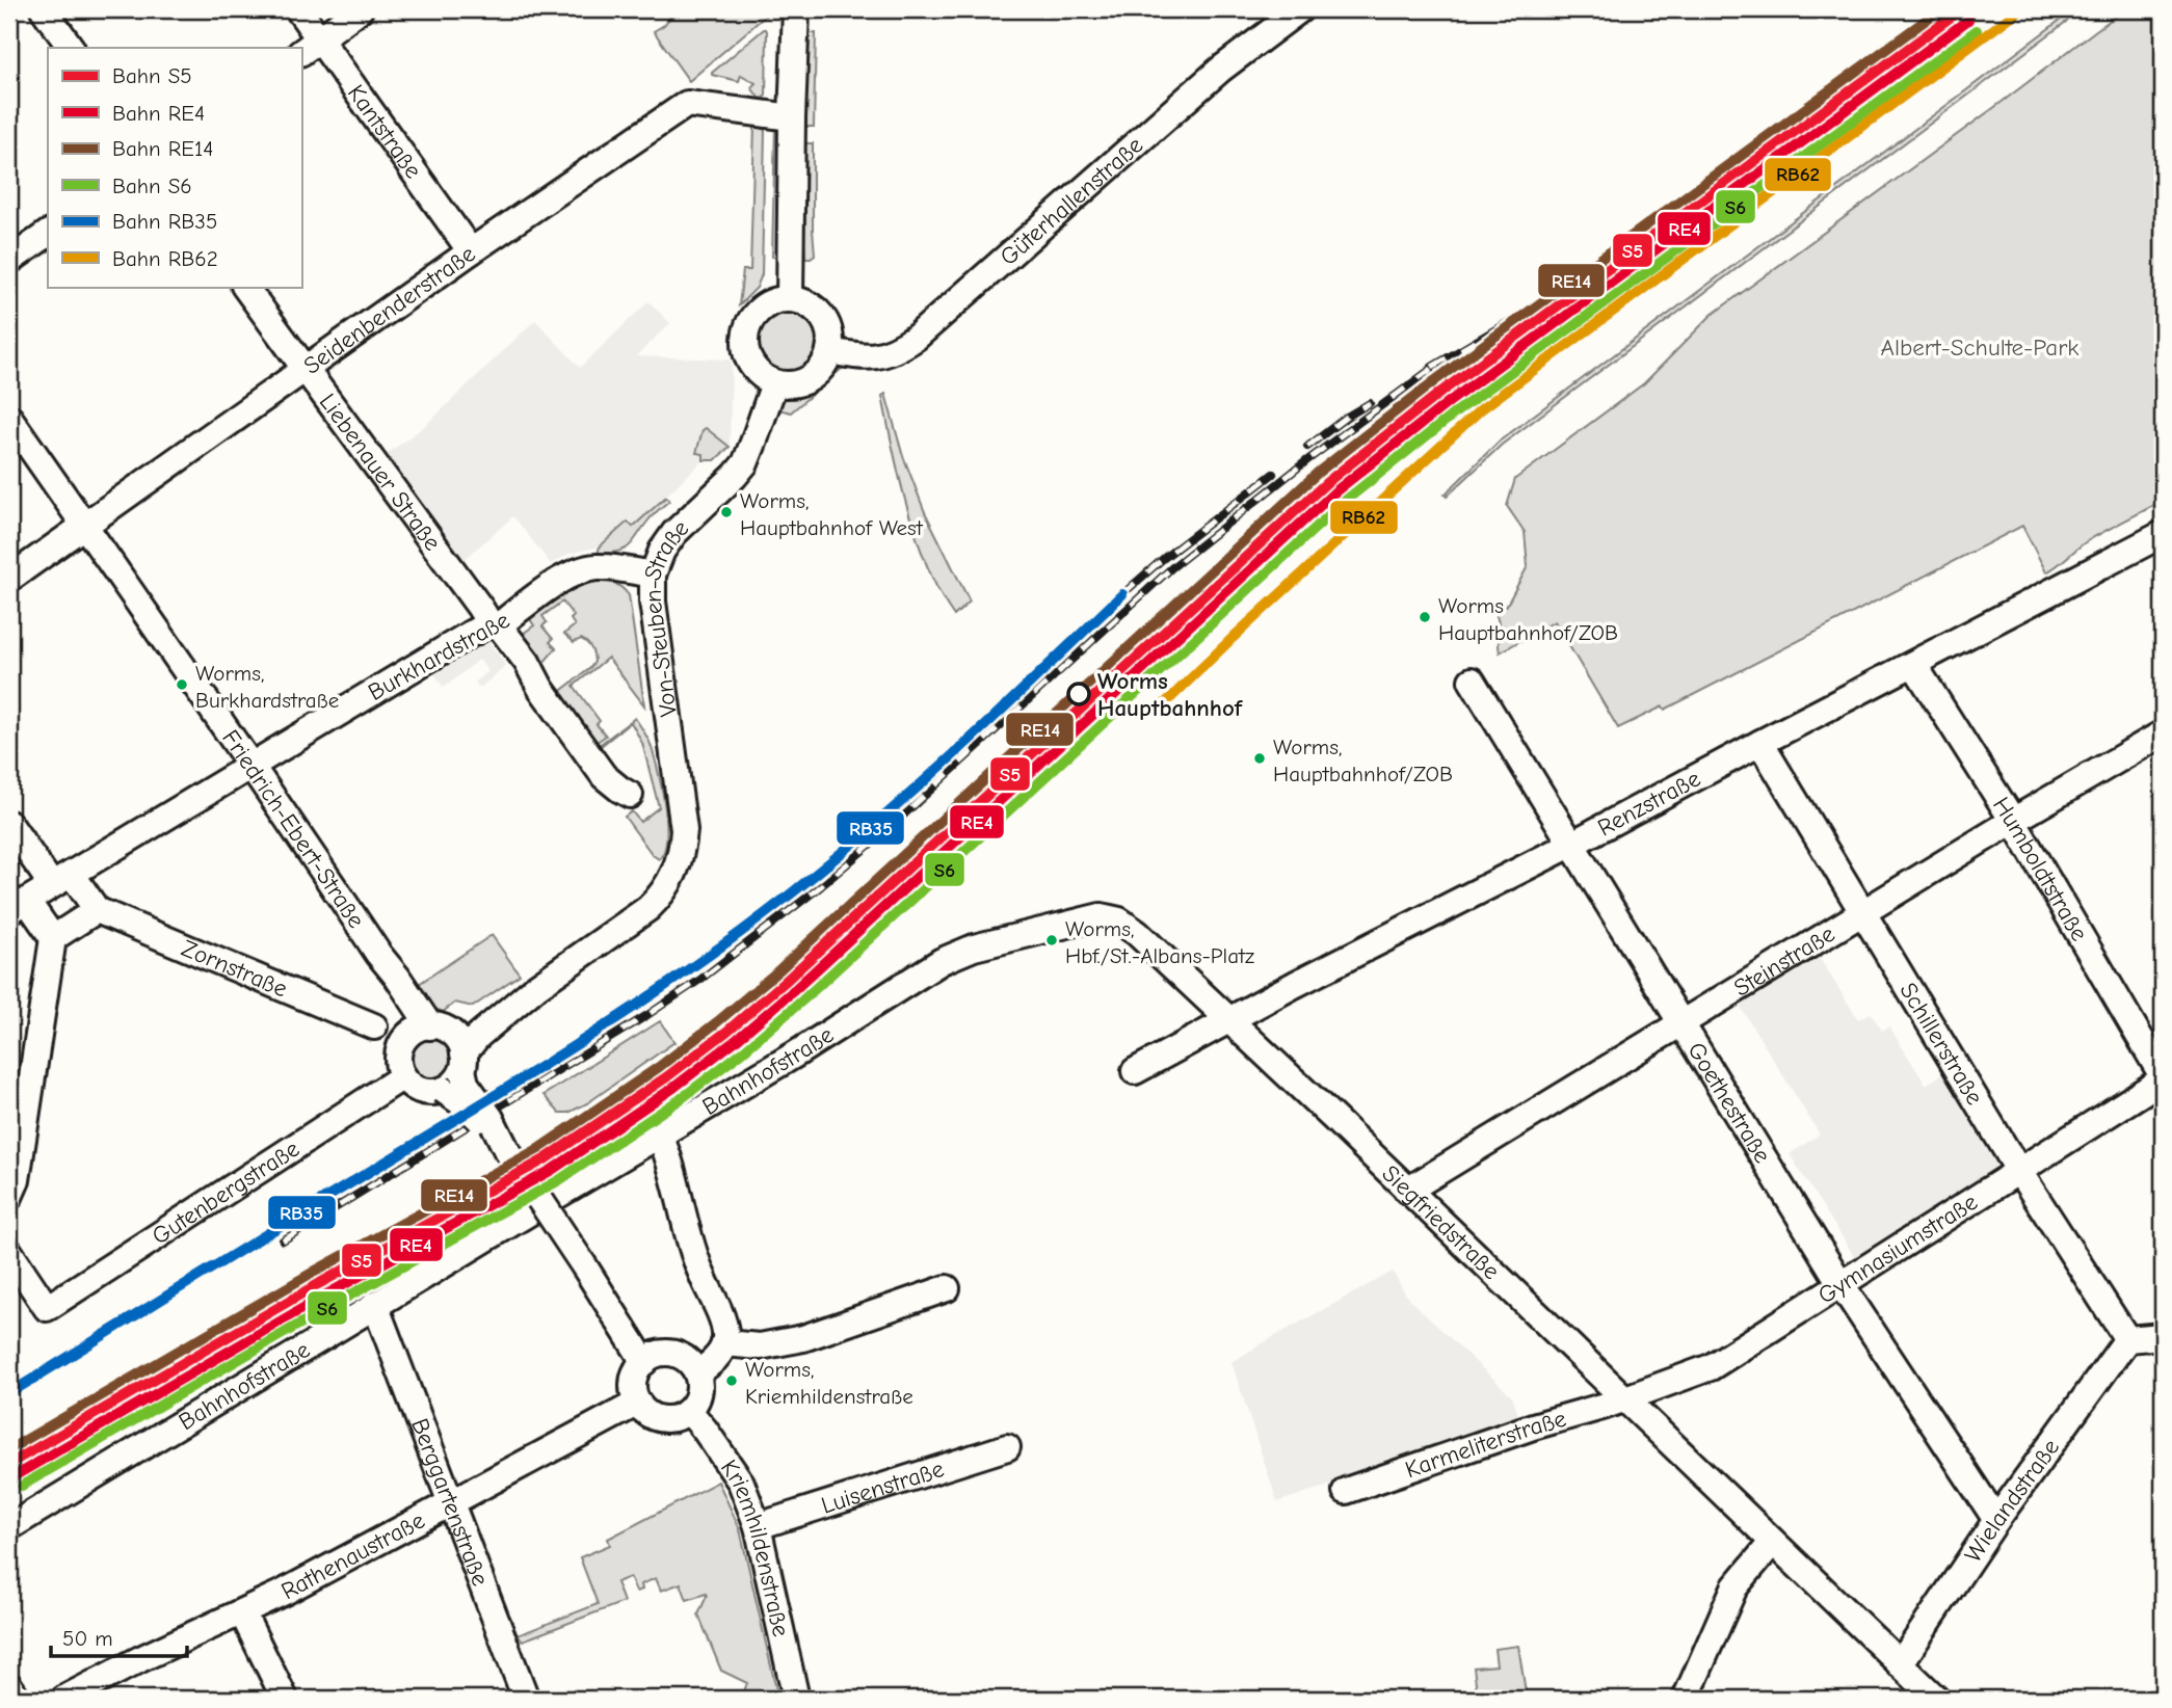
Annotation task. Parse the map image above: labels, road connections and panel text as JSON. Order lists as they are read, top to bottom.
{
  "streets": {
    "street": [
      "Kantstraße",
      "Güterhallenstraße",
      "Seidenbenderstraße",
      "Liebenauer Straße",
      "Von-Steuben-Straße",
      "Burkhardstraße",
      "Renzstraße",
      "Friedrich-Ebert-Straße",
      "Humboldtstraße",
      "Steinstraße",
      "Zornstraße",
      "Schillerstraße",
      "Bahnhofstraße",
      "Goethestraße",
      "Gutenbergstraße",
      "Siegfriedstraße",
      "Gymnasiumstraße",
      "Karmeliterstraße",
      "Luisenstraße",
      "Wielandstraße",
      "Berggartenstraße",
      "Kriemhildenstraße",
      "Rathenaustraße"
    ]
  },
  "crossings": [
    ["Kantstraße", "Seidenbenderstraße"],
    ["Güterhallenstraße", "Von-Steuben-Straße"],
    ["Seidenbenderstraße", "Liebenauer Straße"],
    ["Seidenbenderstraße", "Friedrich-Ebert-Straße"],
    ["Liebenauer Straße", "Burkhardstraße"],
    ["Von-Steuben-Straße", "Burkhardstraße"],
    ["Burkhardstraße", "Friedrich-Ebert-Straße"],
    ["Renzstraße", "Humboldtstraße"],
    ["Renzstraße", "Schillerstraße"],
    ["Renzstraße", "Goethestraße"],
    ["Renzstraße", "Siegfriedstraße"],
    ["Friedrich-Ebert-Straße", "Gutenbergstraße"],
    ["Humboldtstraße", "Steinstraße"],
    ["Humboldtstraße", "Gymnasiumstraße"],
    ["Steinstraße", "Schillerstraße"],
    ["Steinstraße", "Goethestraße"],
    ["Steinstraße", "Siegfriedstraße"],
    ["Schillerstraße", "Gymnasiumstraße"],
    ["Schillerstraße", "Wielandstraße"],
    ["Bahnhofstraße", "Siegfriedstraße"],
    ["Bahnhofstraße", "Berggartenstraße"],
    ["Goethestraße", "Gymnasiumstraße"],
    ["Goethestraße", "Wielandstraße"],
    ["Siegfriedstraße", "Gymnasiumstraße"],
    ["Siegfriedstraße", "Karmeliterstraße"],
    ["Siegfriedstraße", "Wielandstraße"],
    ["Gymnasiumstraße", "Karmeliterstraße"],
    ["Luisenstraße", "Kriemhildenstraße"],
    ["Berggartenstraße", "Rathenaustraße"],
    ["Kriemhildenstraße", "Rathenaustraße"]
  ],
  "parks": ["Albert-Schulte-Park"],
  "places": [
    "Worms, Hauptbahnhof West",
    "Worms Hauptbahnhof/ZOB",
    "Worms, Burkhardstraße",
    "Worms Hauptbahnhof",
    "Worms, Hauptbahnhof/ZOB",
    "Worms, Hbf./St.-Albans-Platz",
    "Worms, Kriemhildenstraße"
  ],
  "lines": [
    "rail line S5",
    "rail line RE14",
    "rail line RB62",
    "rail line RE4",
    "rail line S6",
    "rail line RB35"
  ],
  "legend": [
    "Bahn S5",
    "Bahn RE4",
    "Bahn RE14",
    "Bahn S6",
    "Bahn RB35",
    "Bahn RB62"
  ],
  "scale_bar": "50 m"
}
